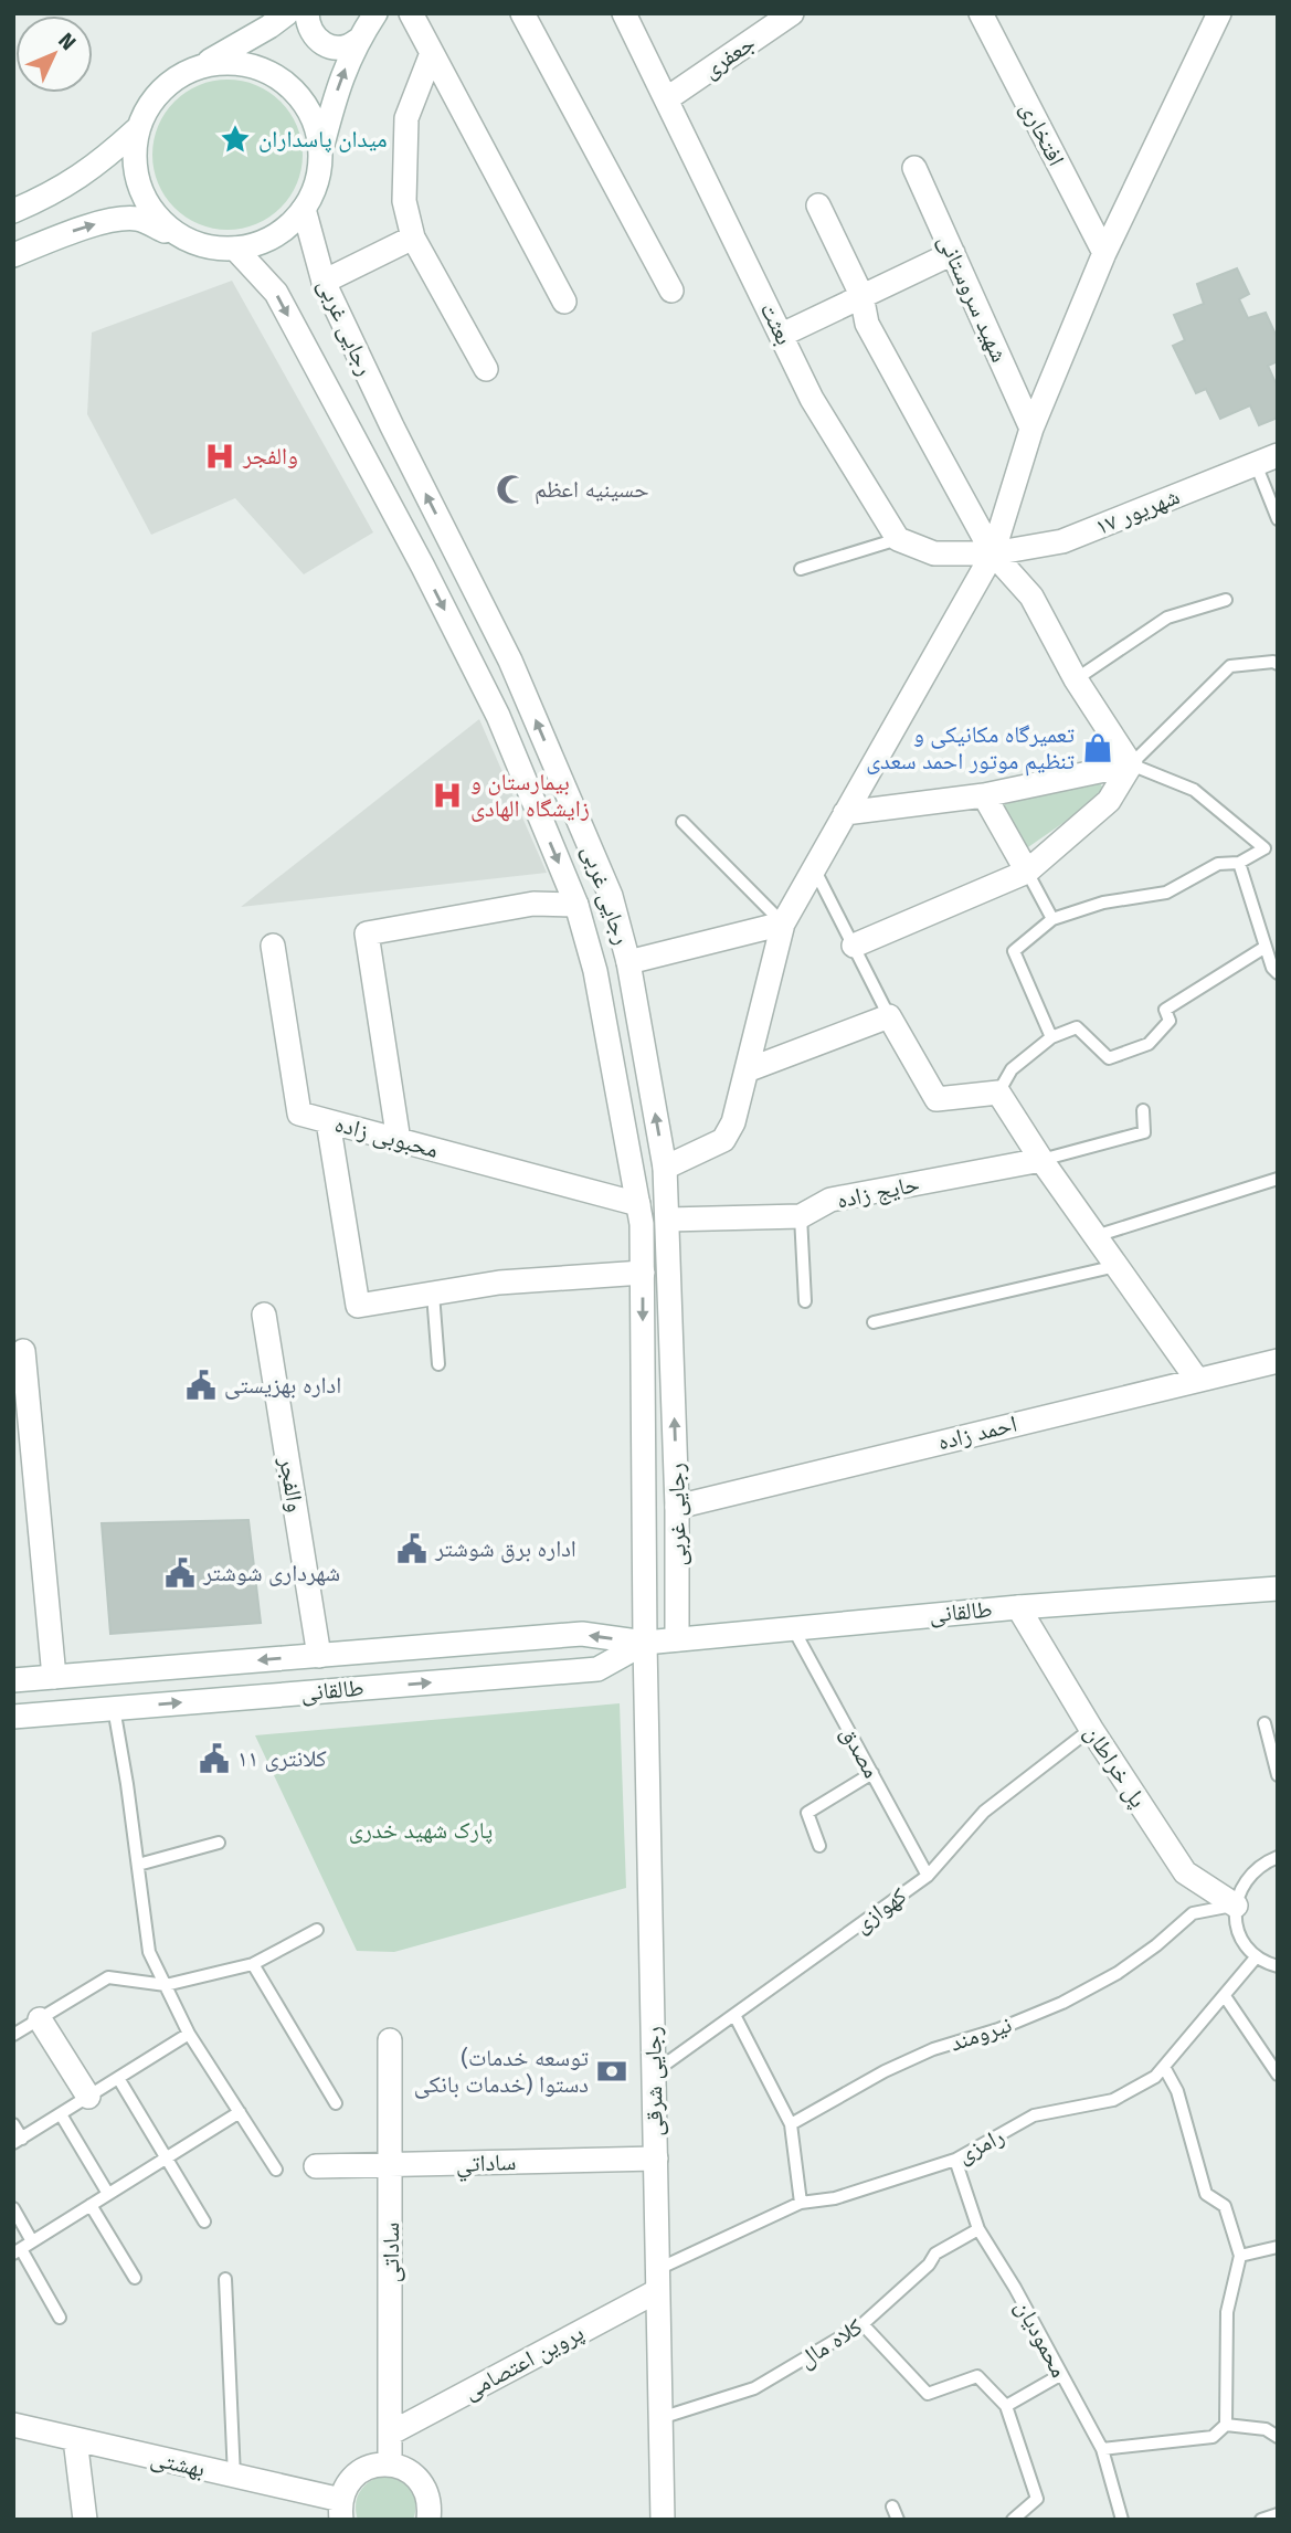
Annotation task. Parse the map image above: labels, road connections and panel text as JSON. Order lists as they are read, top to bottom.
{
  "streets": {
    "street": [
      "جعفری",
      "افتخاری",
      "شهید سروستانی",
      "بعثت",
      "رجایی غربی",
      "۱۷ شهریور",
      "محبوبی زاده",
      "حایج زاده",
      "احمد زاده",
      "والفجر",
      "طالقانی",
      "پل خراطان",
      "رجایی شرقی",
      "ساداتي",
      "ساداتی",
      "پروین اعتصامی",
      "بهشتی"
    ],
    "lane": [
      "مصدق",
      "کهوازی",
      "نیرومند",
      "رامزی",
      "محمودیان",
      "کلاه مال"
    ]
  },
  "crossings": [
    ["جعفری", "بعثت"],
    ["رجایی غربی", "محبوبی زاده"],
    ["رجایی غربی", "حایج زاده"],
    ["رجایی غربی", "احمد زاده"],
    ["رجایی غربی", "طالقانی"],
    ["رجایی غربی", "رجایی شرقی"],
    ["والفجر", "طالقانی"],
    ["طالقانی", "مصدق"],
    ["طالقانی", "پل خراطان"],
    ["طالقانی", "رجایی شرقی"],
    ["مصدق", "کهوازی"],
    ["پل خراطان", "کهوازی"],
    ["پل خراطان", "نیرومند"],
    ["کهوازی", "رجایی شرقی"],
    ["رجایی شرقی", "رامزی"],
    ["رجایی شرقی", "ساداتي"],
    ["رجایی شرقی", "کلاه مال"],
    ["رجایی شرقی", "پروین اعتصامی"],
    ["رامزی", "محمودیان"],
    ["رامزی", "پروین اعتصامی"],
    ["ساداتي", "ساداتی"],
    ["ساداتی", "پروین اعتصامی"],
    ["محمودیان", "کلاه مال"]
  ],
  "parks": ["پارک شهید خدری"],
  "places": {
    "place": ["میدان پاسداران"],
    "hospital": ["والفجر", "بیمارستان و زایشگاه الهادی"],
    "mosque": ["حسینیه اعظم"],
    "shop": ["تعمیرگاه مکانیکی و تنظیم موتور احمد سعدی"],
    "public building": [
      "اداره بهزیستی",
      "اداره برق شوشتر",
      "شهرداری شوشتر",
      "کلانتری ۱۱"
    ],
    "bank": ["(توسعه خدمات دستوا (خدمات بانکی"]
  },
  "north": "top right"
}
